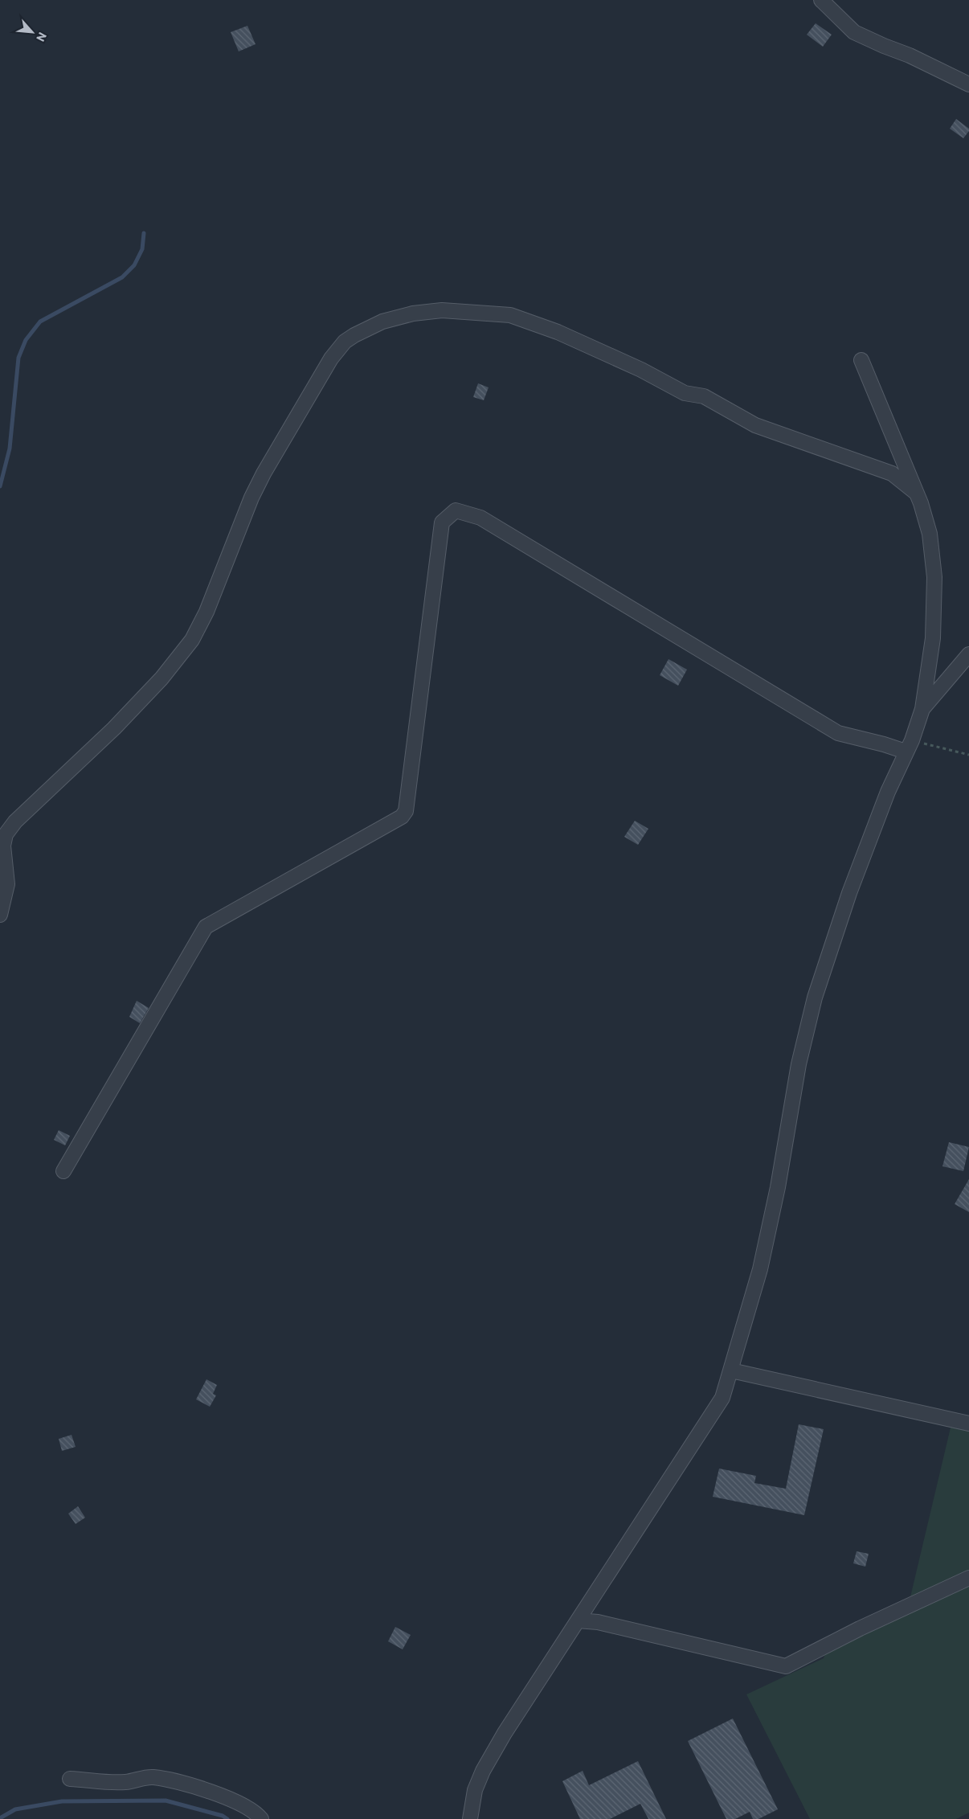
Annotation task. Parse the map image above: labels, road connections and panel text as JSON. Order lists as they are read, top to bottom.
{
  "north": "bottom right"
}
